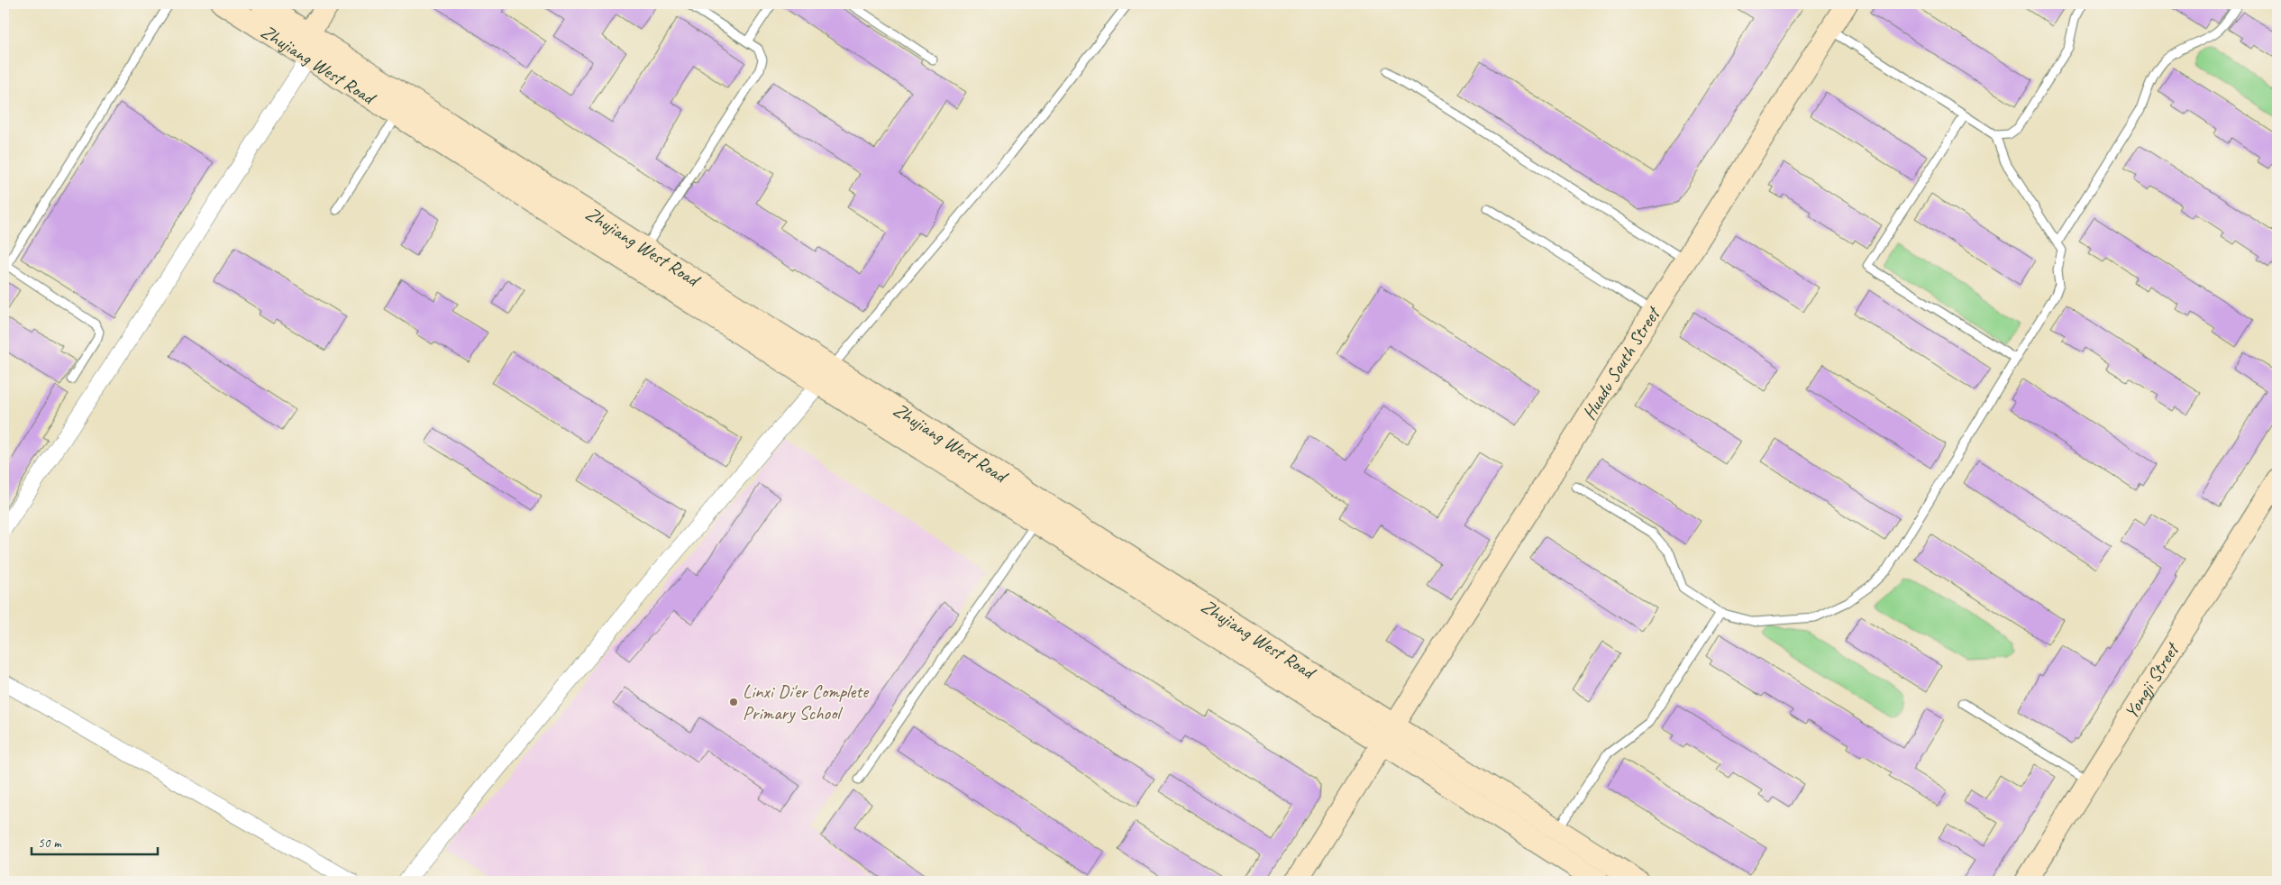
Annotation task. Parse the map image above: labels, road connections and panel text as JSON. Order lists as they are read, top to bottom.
{
  "streets": {
    "main road": ["Zhujiang West Road", "Huadu South Street", "Yongji Street"]
  },
  "crossings": [
    ["Zhujiang West Road", "Huadu South Street"]
  ],
  "places": ["Linxi Di'er Complete Primary School"],
  "scale_bar": "50 m"
}
